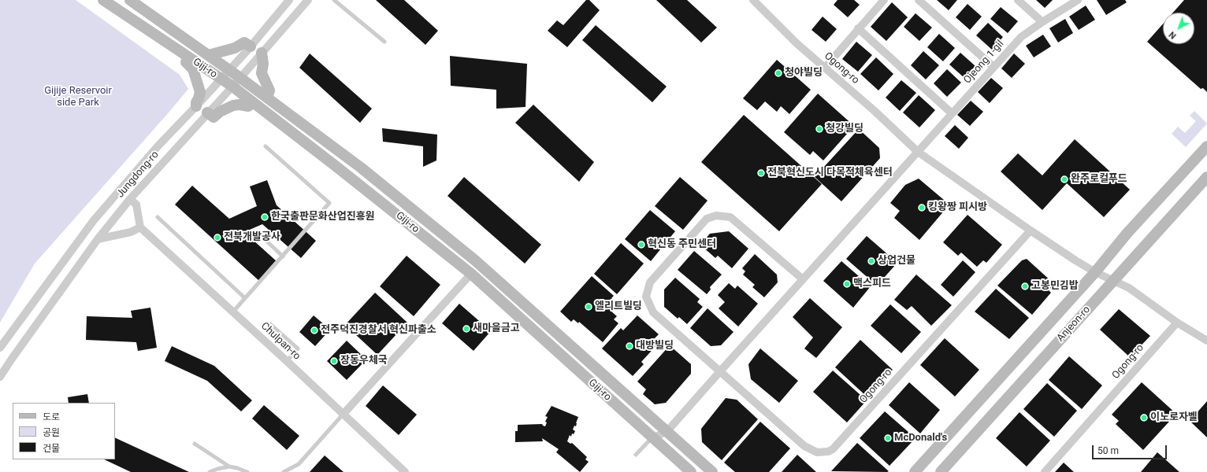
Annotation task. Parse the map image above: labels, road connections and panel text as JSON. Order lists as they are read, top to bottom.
{
  "streets": {
    "street": [
      "Ojeong 1-gil",
      "Giji-ro",
      "Ogong-ro",
      "Jungdong-ro",
      "Anjeon-ro",
      "Chulpan-ro"
    ]
  },
  "crossings": [
    ["Ojeong 1-gil", "Ogong-ro"],
    ["Giji-ro", "Jungdong-ro"],
    ["Ogong-ro", "Anjeon-ro"]
  ],
  "parks": ["Gijije Reservoir side Park"],
  "places": [
    "청야빌딩",
    "청강빌딩",
    "전북혁신도시 다목적체육센터",
    "완주로컬푸드",
    "킹왕짱 피시방",
    "한국출판문화산업진흥원",
    "전북개발공사",
    "혁신동 주민센터",
    "상업건물",
    "맥스피드",
    "고봉민김밥",
    "엘리트빌딩",
    "새마을금고",
    "전주덕진경찰서 혁신파출소",
    "대방빌딩",
    "장동우체국",
    "이노로자벨",
    "McDonald's"
  ],
  "legend": ["도로", "공원", "건물"],
  "scale_bar": "50 m",
  "north": "bottom left"
}
